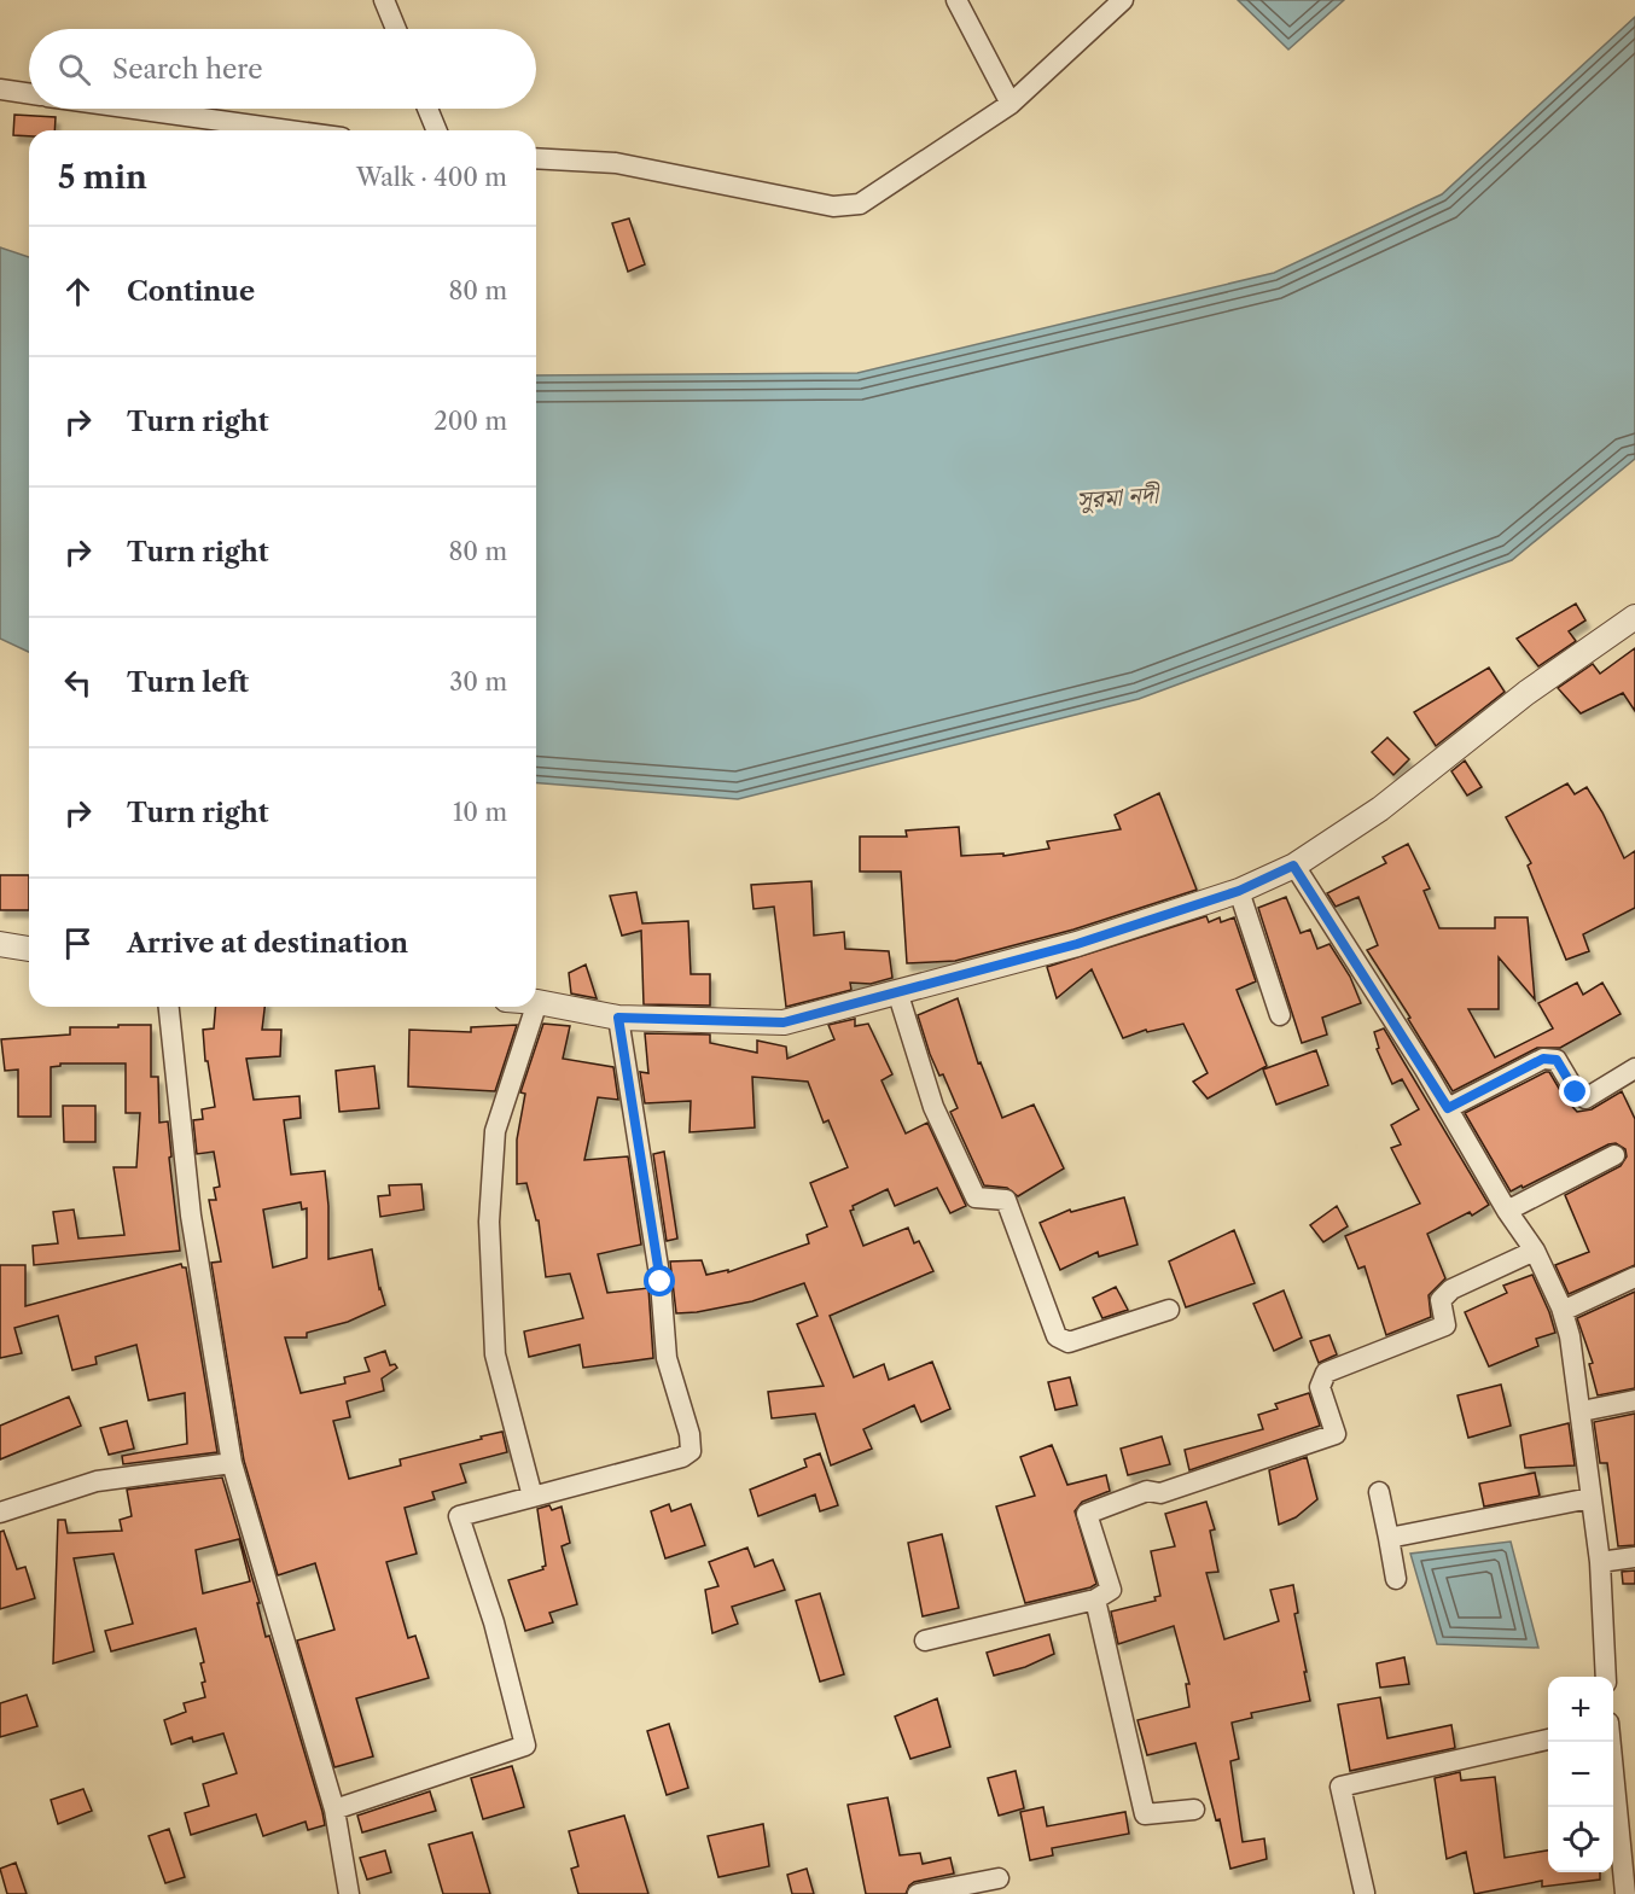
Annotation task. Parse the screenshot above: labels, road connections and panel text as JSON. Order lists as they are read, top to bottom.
{
  "water": ["সুরমা নদী"],
  "page": {
    "search": "Search here",
    "heading": ["5 min", "Walk · 400 m"],
    "list": [
      ["Continue", "80 m"],
      ["Turn right", "200 m"],
      ["Turn right", "80 m"],
      ["Turn left", "30 m"],
      ["Turn right", "10 m"],
      "Arrive at destination"
    ],
    "map_buttons": ["+", "−"]
  }
}
